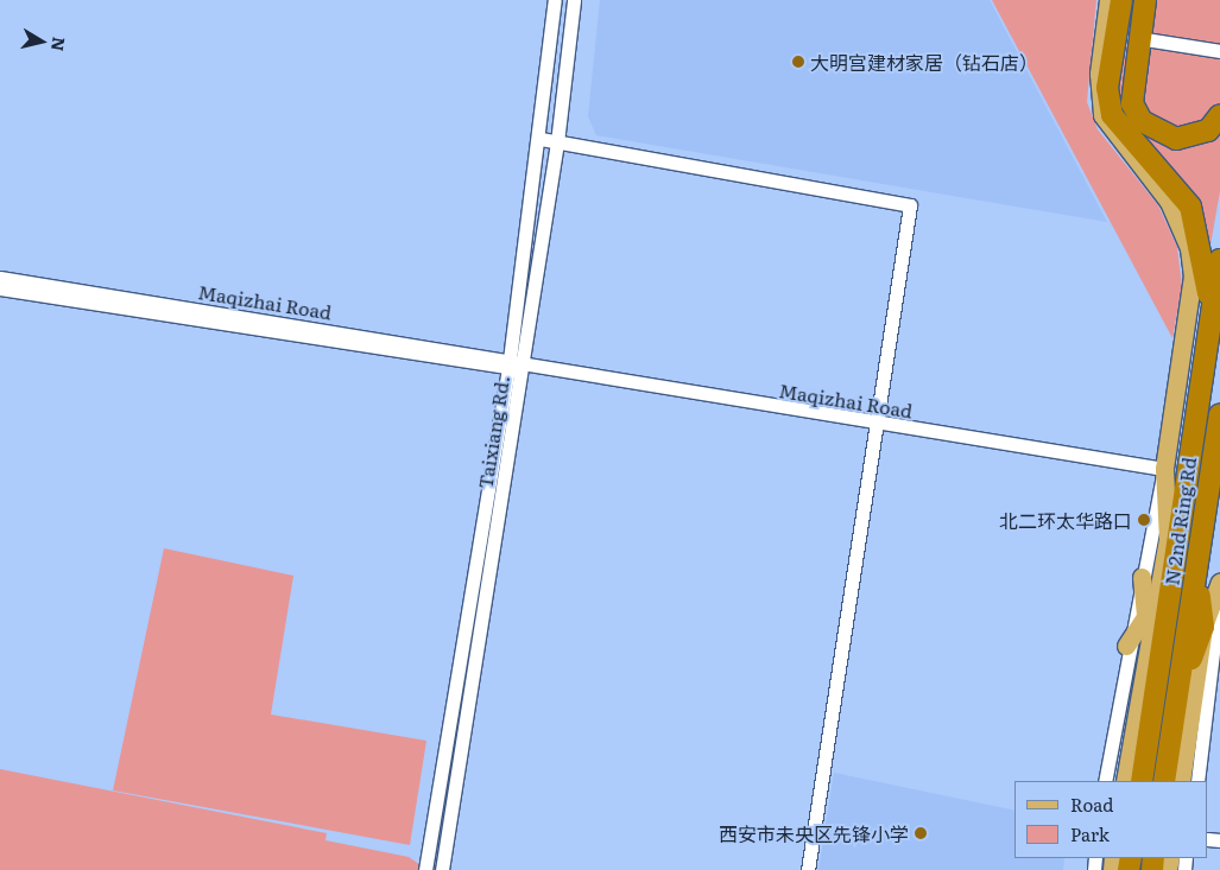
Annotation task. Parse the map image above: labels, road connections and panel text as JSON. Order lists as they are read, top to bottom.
{
  "streets": {
    "highway": ["N 2nd Ring Rd"],
    "street": ["Maqizhai Road", "Taixiang Rd."]
  },
  "crossings": [
    ["Maqizhai Road", "Taixiang Rd."]
  ],
  "places": ["大明宫建材家居（钻石店）", "北二环太华路口", "西安市未央区先锋小学"],
  "legend": ["Road", "Park"],
  "north": "right"
}
